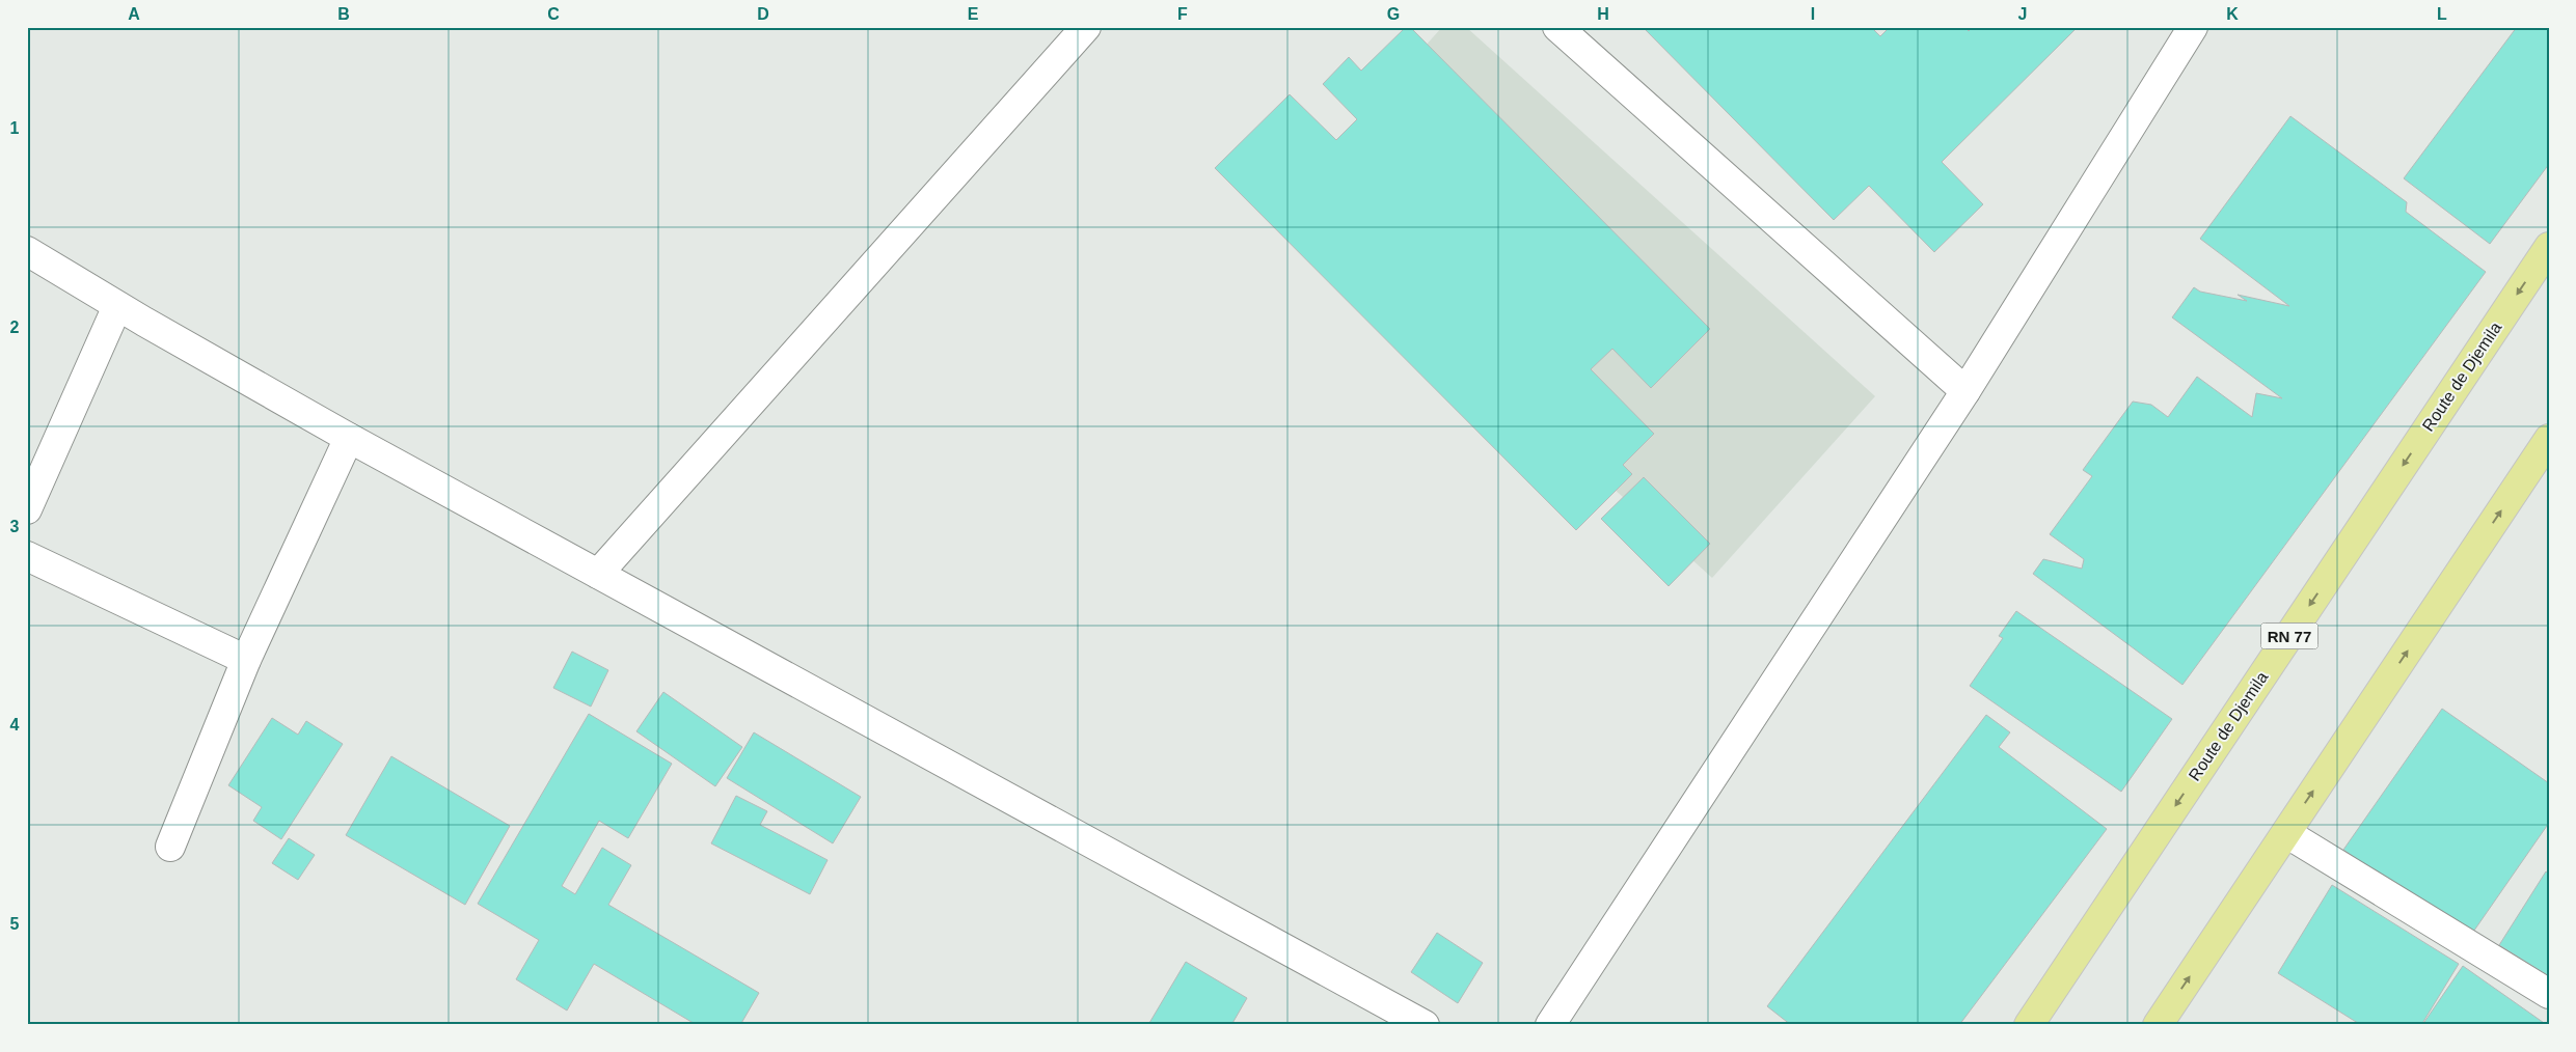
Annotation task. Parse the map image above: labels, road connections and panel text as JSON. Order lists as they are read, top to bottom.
{
  "streets": {
    "main road": ["Route de Djemila", "RN 77"]
  },
  "grid": {
    "columns": [
      "A",
      "B",
      "C",
      "D",
      "E",
      "F",
      "G",
      "H",
      "I",
      "J",
      "K",
      "L"
    ],
    "rows": [
      "1",
      "2",
      "3",
      "4",
      "5"
    ]
  }
}
